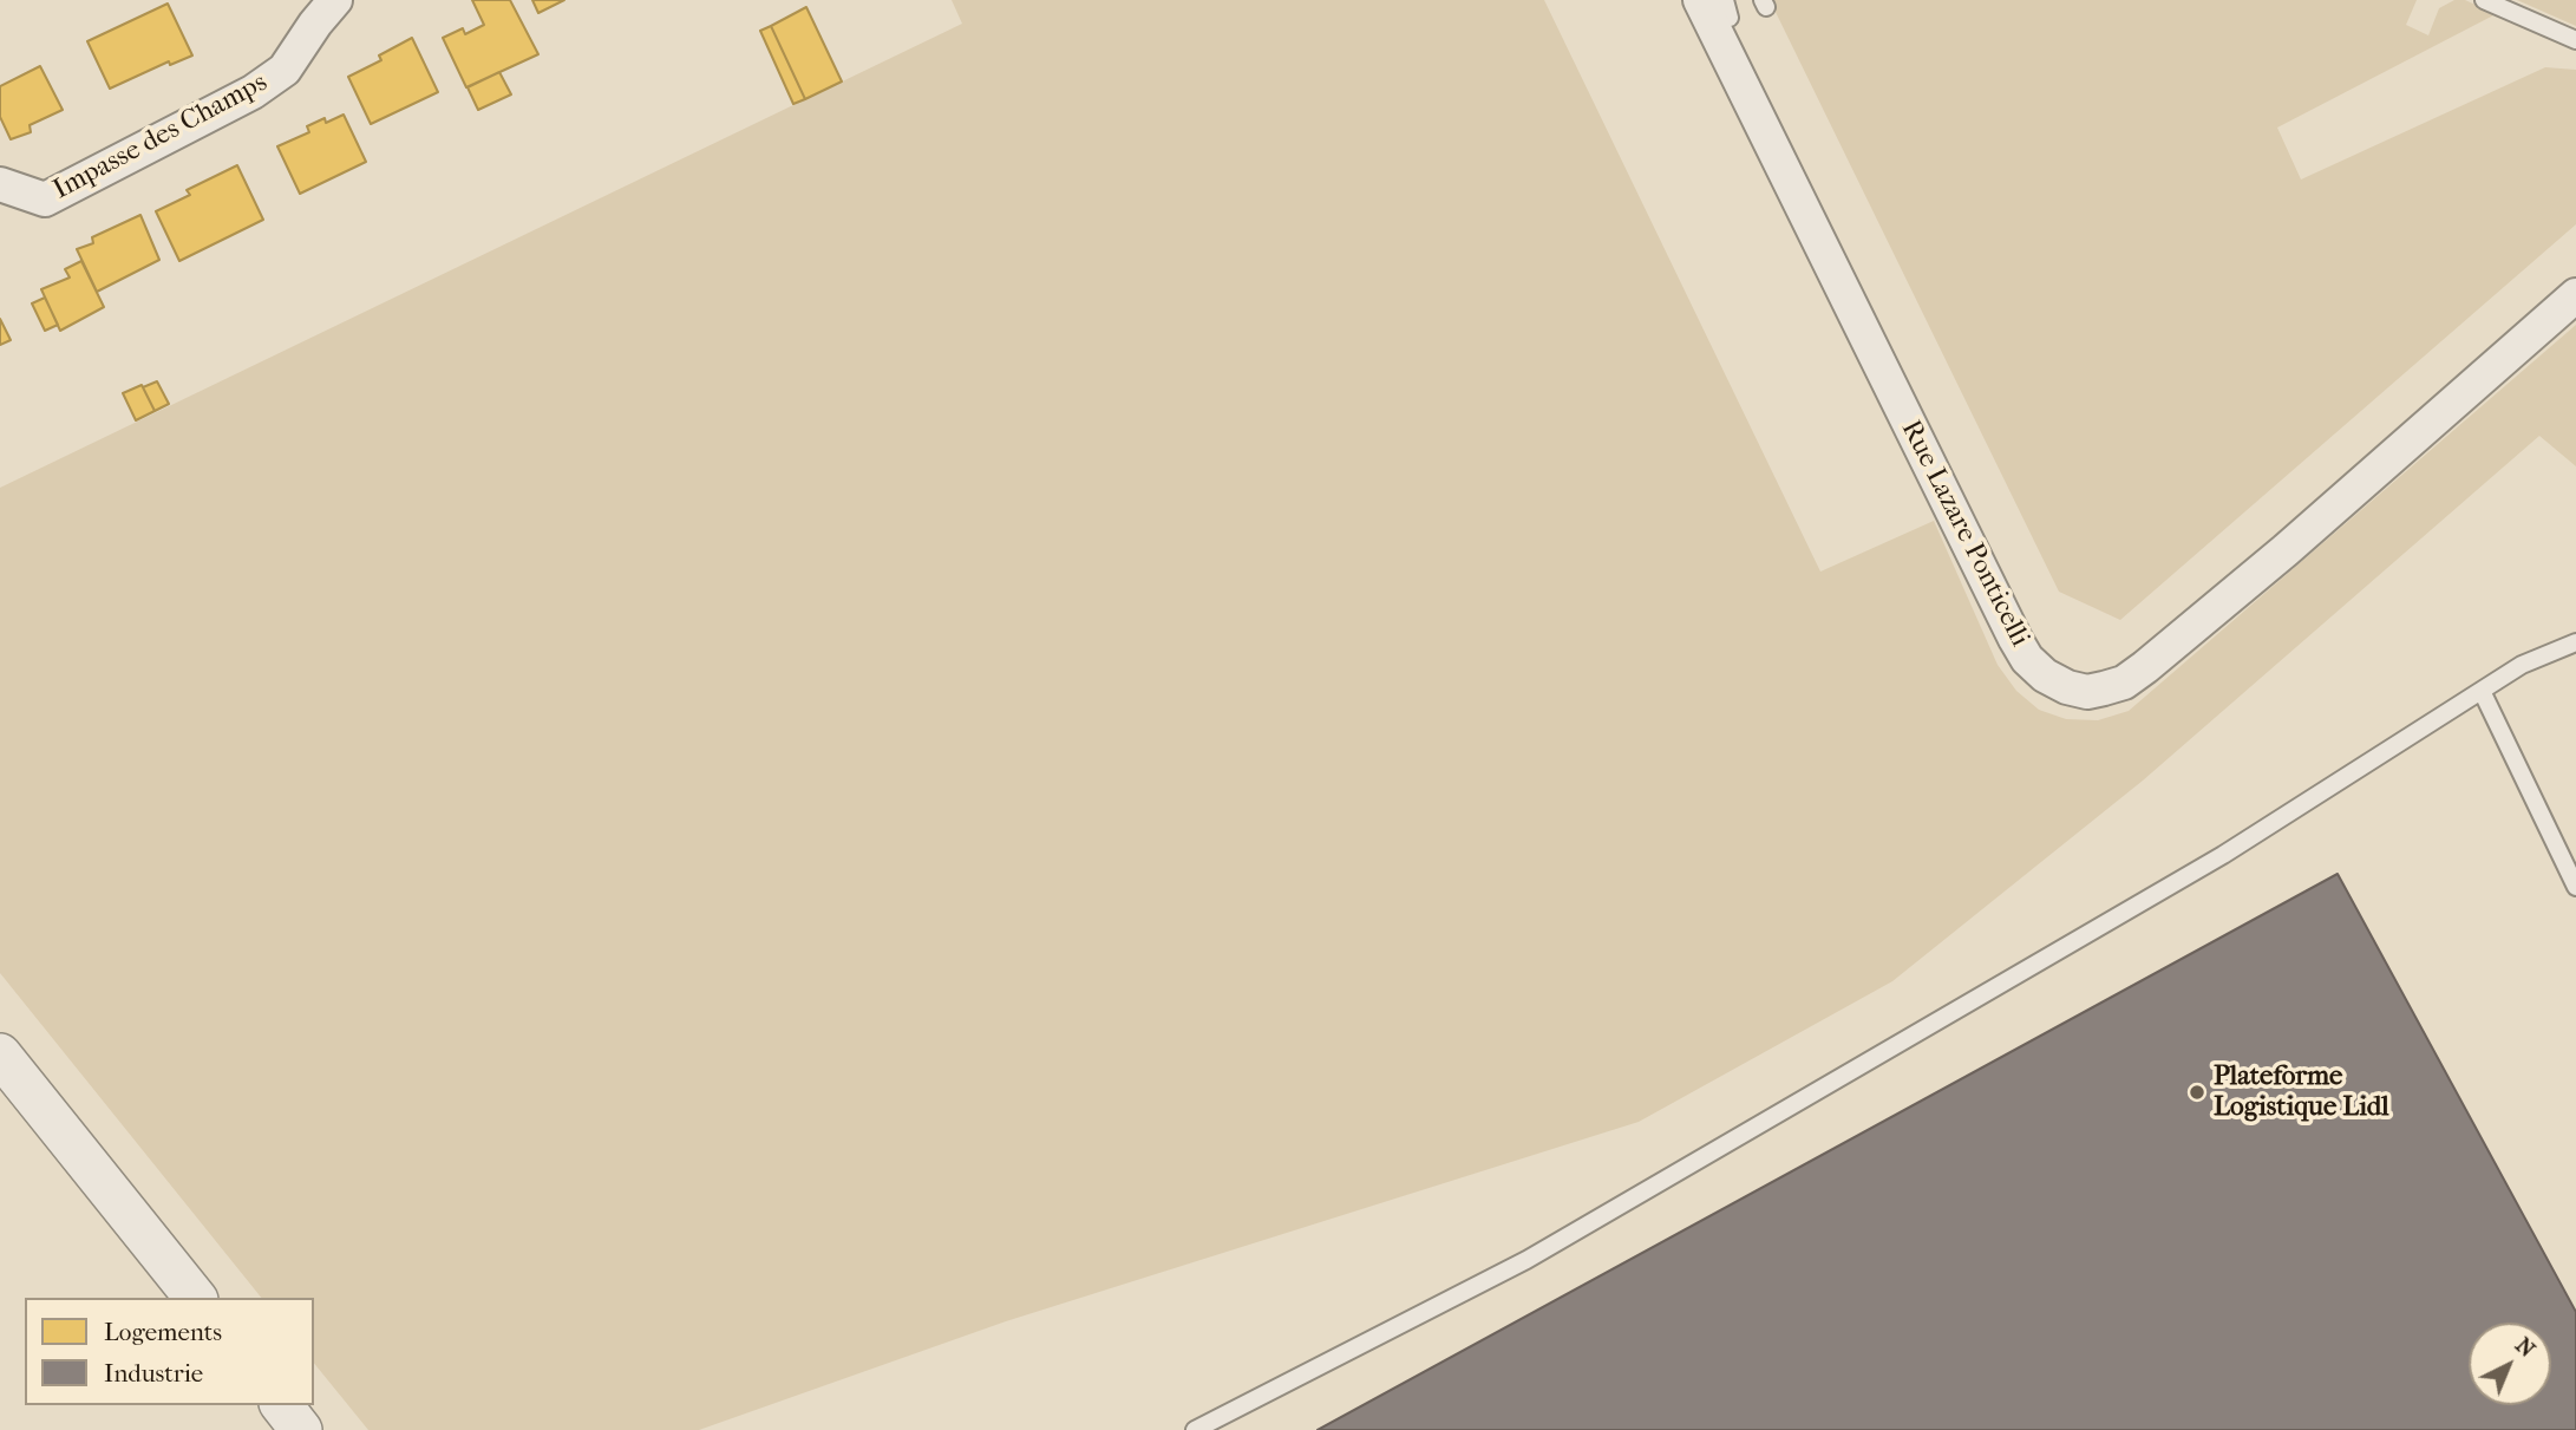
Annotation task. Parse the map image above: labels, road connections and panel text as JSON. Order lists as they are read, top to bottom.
{
  "streets": {
    "street": ["Impasse des Champs", "Rue Lazare Ponticelli"]
  },
  "places": ["Plateforme Logistique Lidl"],
  "legend": ["Logements", "Industrie"],
  "north": "top right"
}
